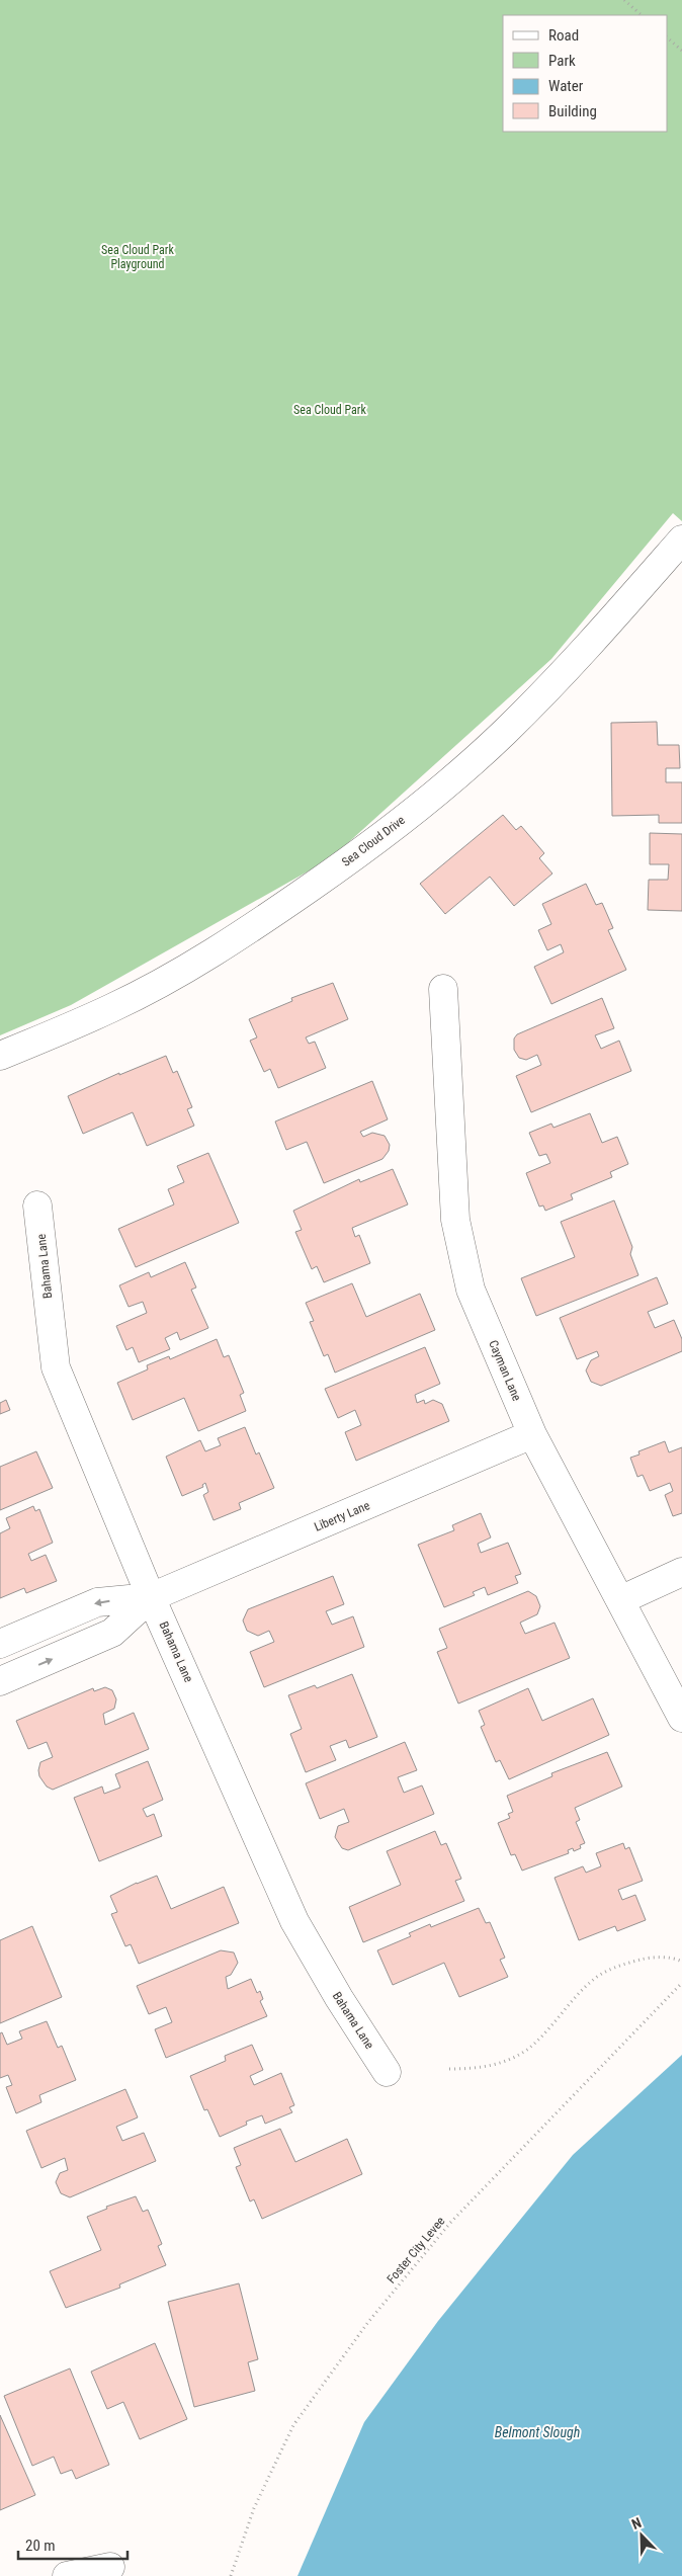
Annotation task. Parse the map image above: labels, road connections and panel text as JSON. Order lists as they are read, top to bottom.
{
  "streets": {
    "street": [
      "Sea Cloud Drive",
      "Bahama Lane",
      "Cayman Lane",
      "Liberty Lane"
    ],
    "path": ["Foster City Levee"]
  },
  "crossings": [
    ["Bahama Lane", "Liberty Lane"],
    ["Cayman Lane", "Liberty Lane"]
  ],
  "water": ["Belmont Slough"],
  "parks": ["Sea Cloud Park Playground", "Sea Cloud Park"],
  "legend": [
    "Road",
    "Park",
    "Water",
    "Building"
  ],
  "scale_bar": "20 m",
  "north": "top left"
}
